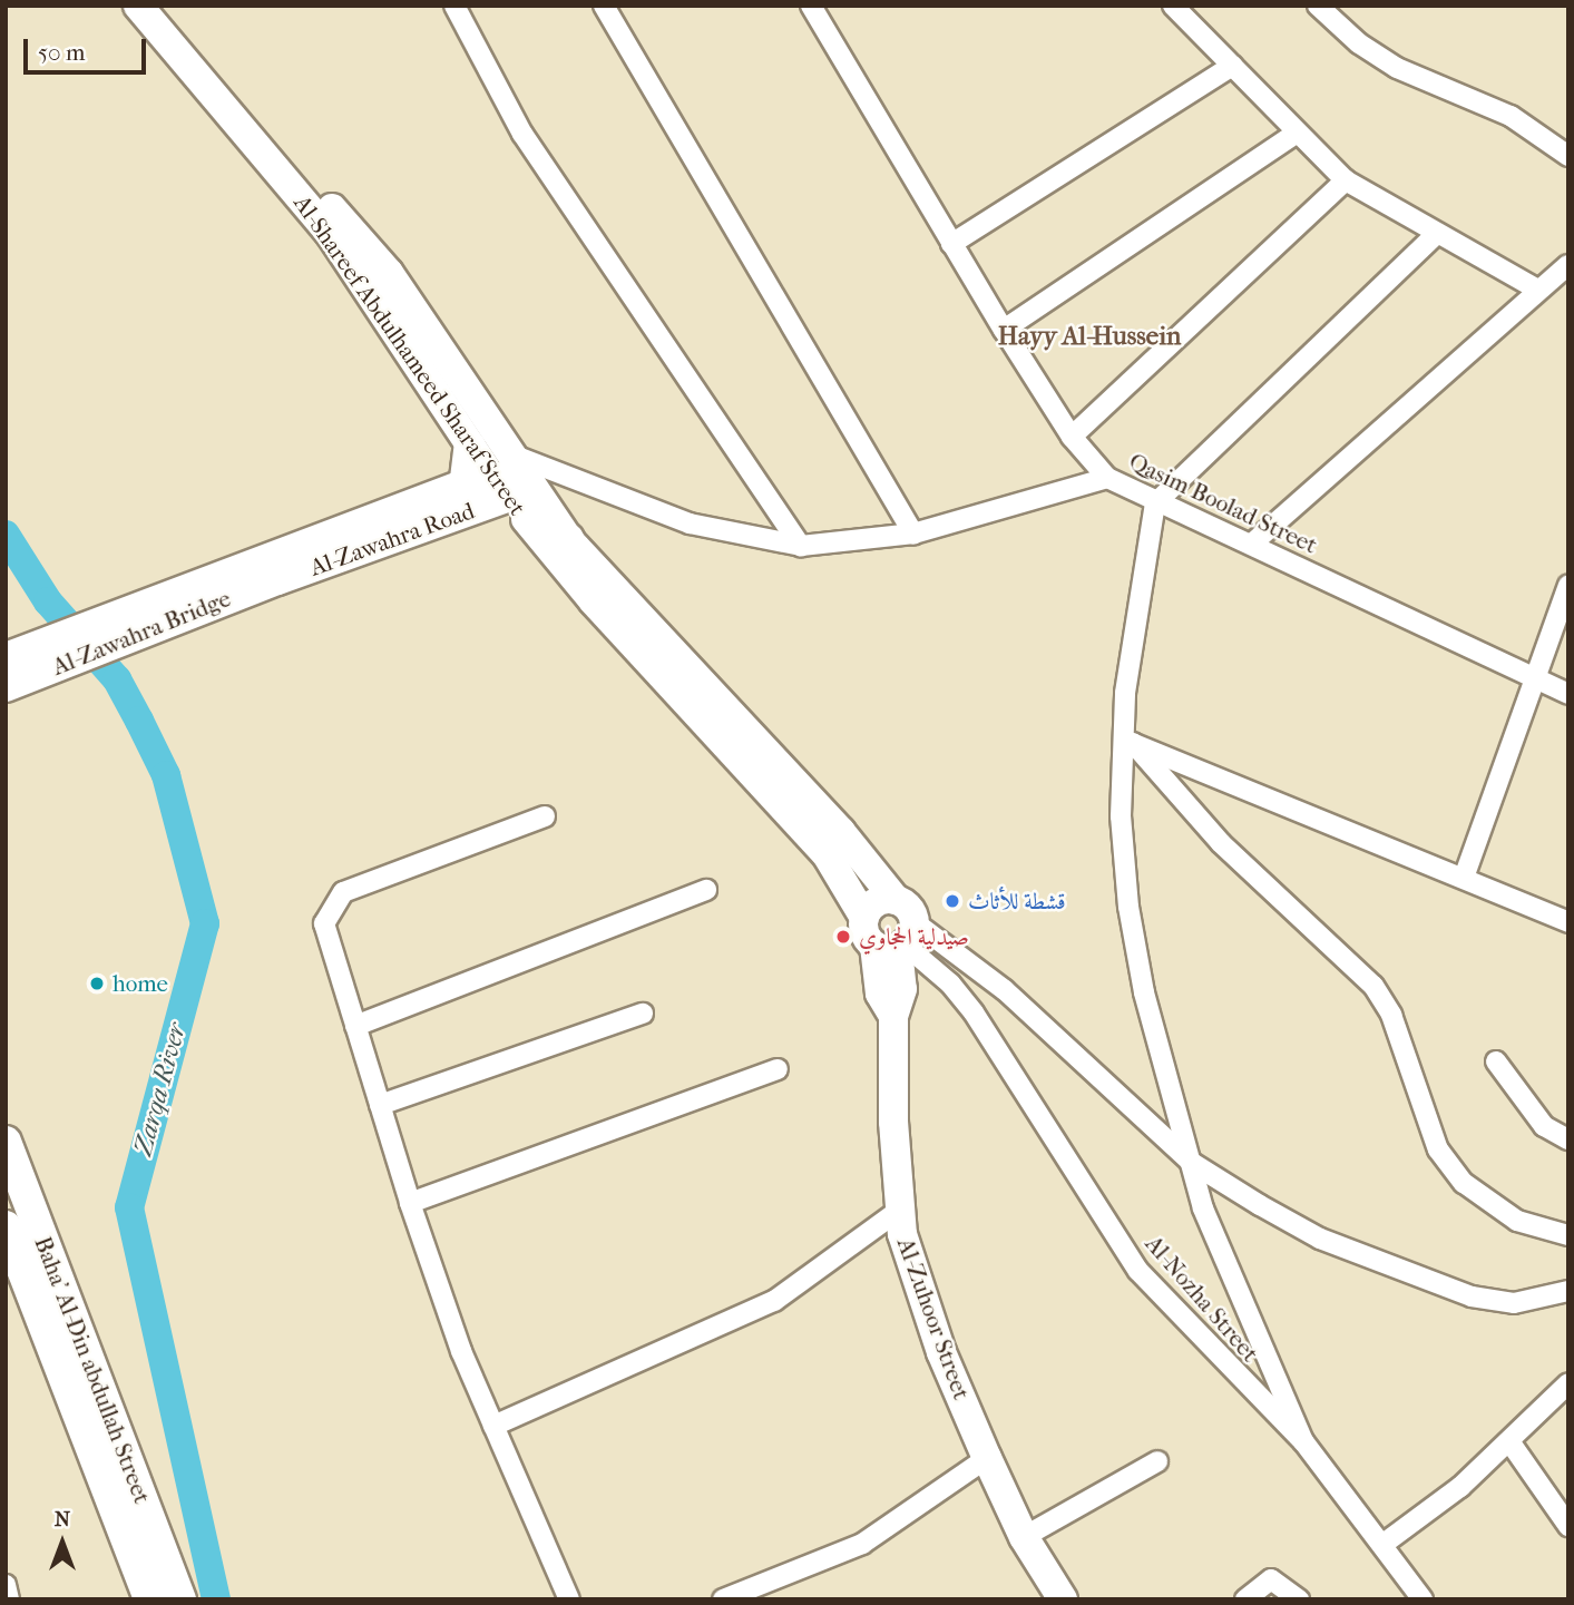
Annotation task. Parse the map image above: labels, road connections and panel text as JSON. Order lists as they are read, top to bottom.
{
  "streets": {
    "main road": [
      "Al-Shareef Abdulhameed Sharaf Street",
      "Al-Zawahra Road",
      "Al-Zawahra Bridge",
      "Al-Zuhoor Street",
      "Baha' Al-Din abdullah Street"
    ],
    "street": ["Qasim Boolad Street", "Al-Nozha Street"]
  },
  "crossings": [
    ["Al-Shareef Abdulhameed Sharaf Street", "Al-Zawahra Road"],
    ["Al-Shareef Abdulhameed Sharaf Street", "Al-Nozha Street"],
    ["Al-Shareef Abdulhameed Sharaf Street", "Al-Zuhoor Street"],
    ["Al-Zawahra Road", "Al-Zawahra Bridge"],
    ["Al-Nozha Street", "Al-Zuhoor Street"]
  ],
  "districts": ["Hayy Al-Hussein"],
  "water": ["Zarqa River"],
  "places": ["قشطة للأثاث", "صيدلية الحجاوي", "home"],
  "scale_bar": "50 m",
  "north": "top"
}
